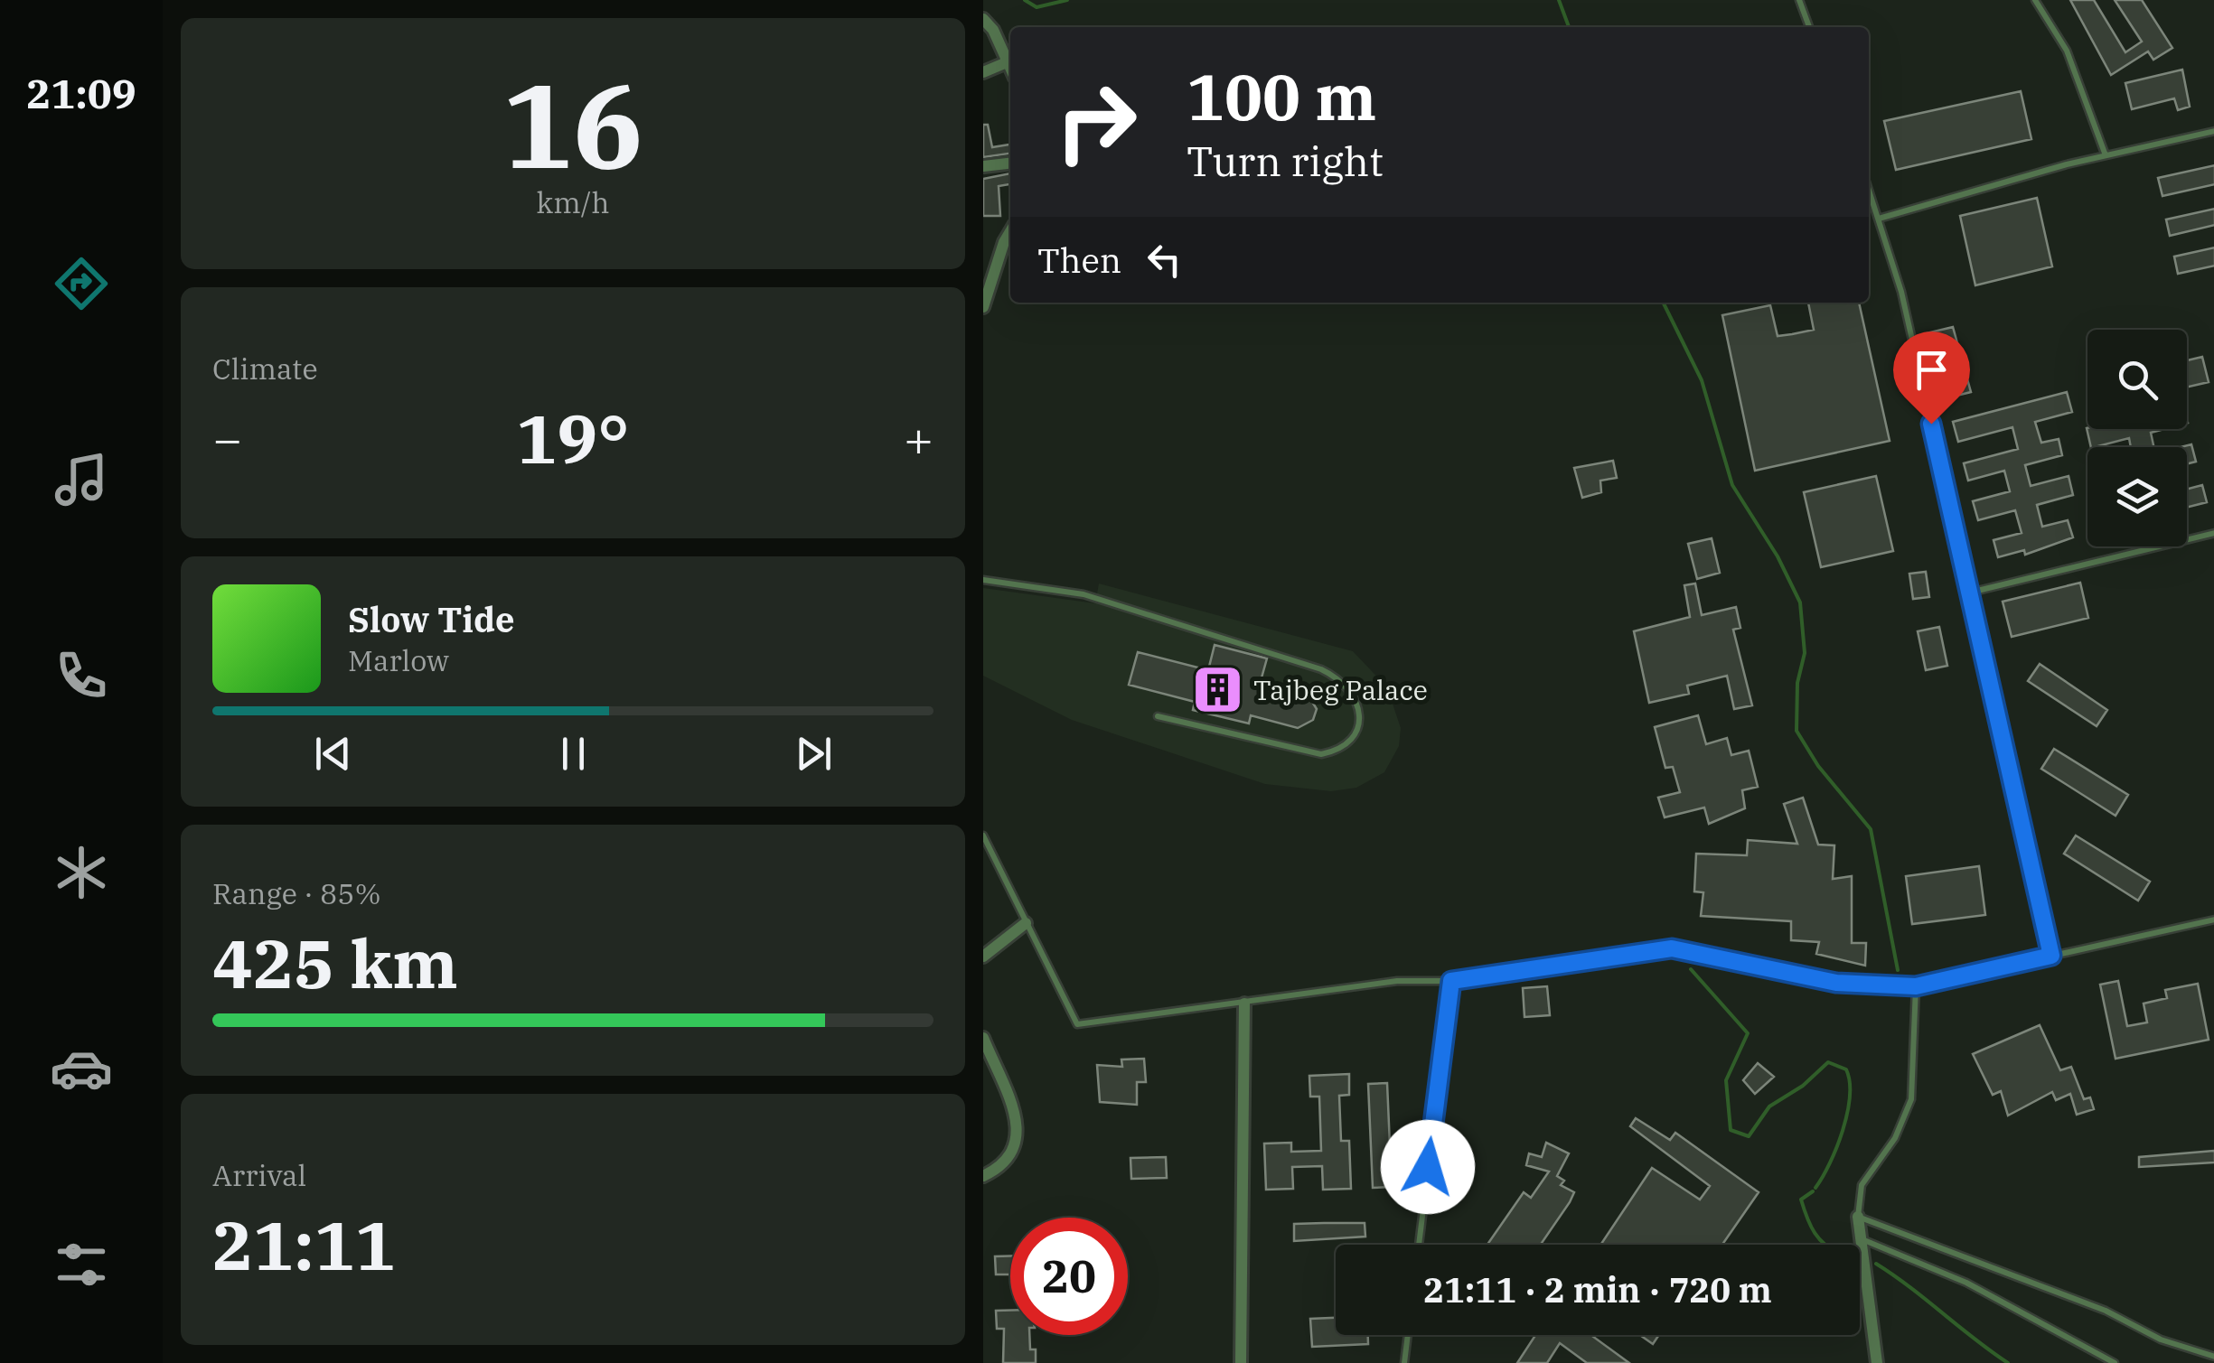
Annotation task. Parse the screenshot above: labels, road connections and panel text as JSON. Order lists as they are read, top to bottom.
{
  "places": {
    "building": ["Tajbeg Palace"]
  },
  "page": {
    "tabs": "21:09",
    "tile": [
      ["16", "km/h"],
      "Climate",
      ["Range · 85%", "425 km"],
      ["Arrival", "21:11"]
    ],
    "turn": ["100 m", "Turn right"],
    "then": "Then",
    "heat": ["−", "19°", "+"],
    "song": ["Slow Tide", "Marlow"],
    "limit": "20",
    "trip": "21:11 · 2 min · 720 m"
  }
}
